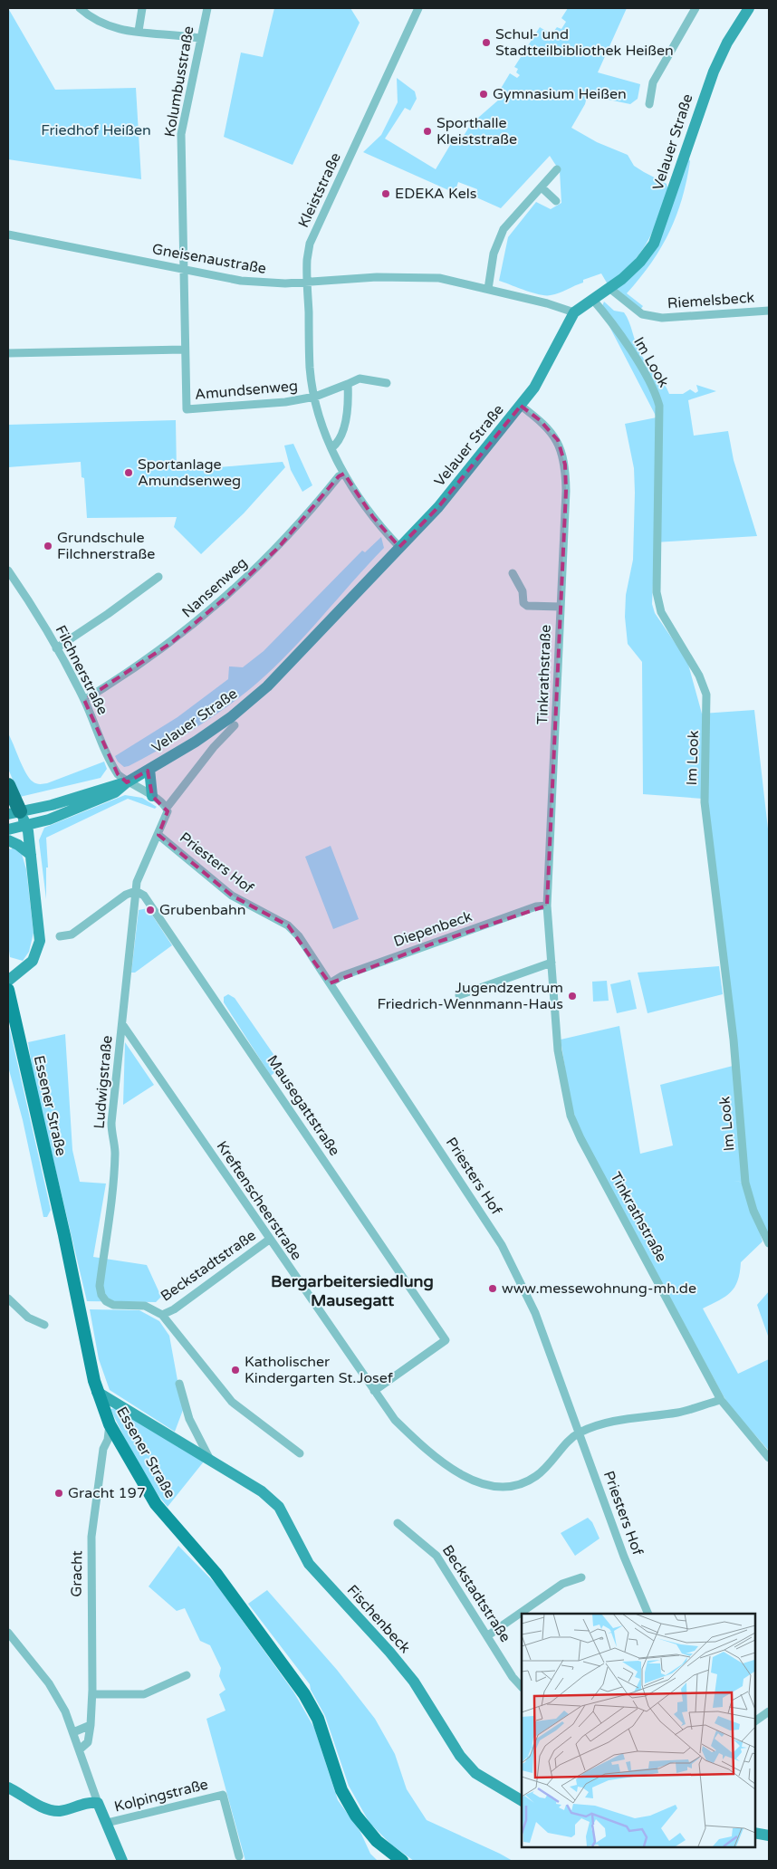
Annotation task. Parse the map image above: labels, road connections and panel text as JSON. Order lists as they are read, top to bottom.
{
  "streets": {
    "main road": ["Velauer Straße", "Essener Straße", "Fischenbeck"],
    "street": [
      "Kolumbusstraße",
      "Kleiststraße",
      "Gneisenaustraße",
      "Riemelsbeck",
      "Im Look",
      "Amundsenweg",
      "Nansenweg",
      "Filchnerstraße",
      "Tinkrathstraße",
      "Priesters Hof",
      "Diepenbeck",
      "Ludwigstraße",
      "Mausegattstraße",
      "Kreftenscheerstraße",
      "Beckstadtstraße",
      "Gracht",
      "Kolpingstraße"
    ]
  },
  "crossings": [
    ["Kolumbusstraße", "Gneisenaustraße"],
    ["Kolumbusstraße", "Amundsenweg"],
    ["Velauer Straße", "Kleiststraße"],
    ["Velauer Straße", "Gneisenaustraße"],
    ["Velauer Straße", "Riemelsbeck"],
    ["Velauer Straße", "Im Look"],
    ["Velauer Straße", "Filchnerstraße"],
    ["Velauer Straße", "Tinkrathstraße"],
    ["Velauer Straße", "Priesters Hof"],
    ["Velauer Straße", "Ludwigstraße"],
    ["Velauer Straße", "Mausegattstraße"],
    ["Kleiststraße", "Gneisenaustraße"],
    ["Kleiststraße", "Amundsenweg"],
    ["Kleiststraße", "Nansenweg"],
    ["Gneisenaustraße", "Amundsenweg"],
    ["Nansenweg", "Filchnerstraße"],
    ["Tinkrathstraße", "Diepenbeck"],
    ["Tinkrathstraße", "Kreftenscheerstraße"],
    ["Priesters Hof", "Diepenbeck"],
    ["Priesters Hof", "Kreftenscheerstraße"],
    ["Ludwigstraße", "Mausegattstraße"],
    ["Ludwigstraße", "Kreftenscheerstraße"],
    ["Ludwigstraße", "Beckstadtstraße"],
    ["Essener Straße", "Gracht"],
    ["Essener Straße", "Fischenbeck"],
    ["Mausegattstraße", "Kreftenscheerstraße"],
    ["Kreftenscheerstraße", "Beckstadtstraße"]
  ],
  "districts": ["Bergarbeitersiedlung Mausegatt"],
  "parks": ["Friedhof Heißen"],
  "places": [
    "Schul- und Stadtteilbibliothek Heißen",
    "Gymnasium Heißen",
    "Sporthalle Kleiststraße",
    "EDEKA Kels",
    "Sportanlage Amundsenweg",
    "Grundschule Filchnerstraße",
    "Grubenbahn",
    "Jugendzentrum Friedrich-Wennmann-Haus",
    "www.messewohnung-mh.de",
    "Katholischer Kindergarten St.Josef",
    "Gracht 197"
  ]
}
